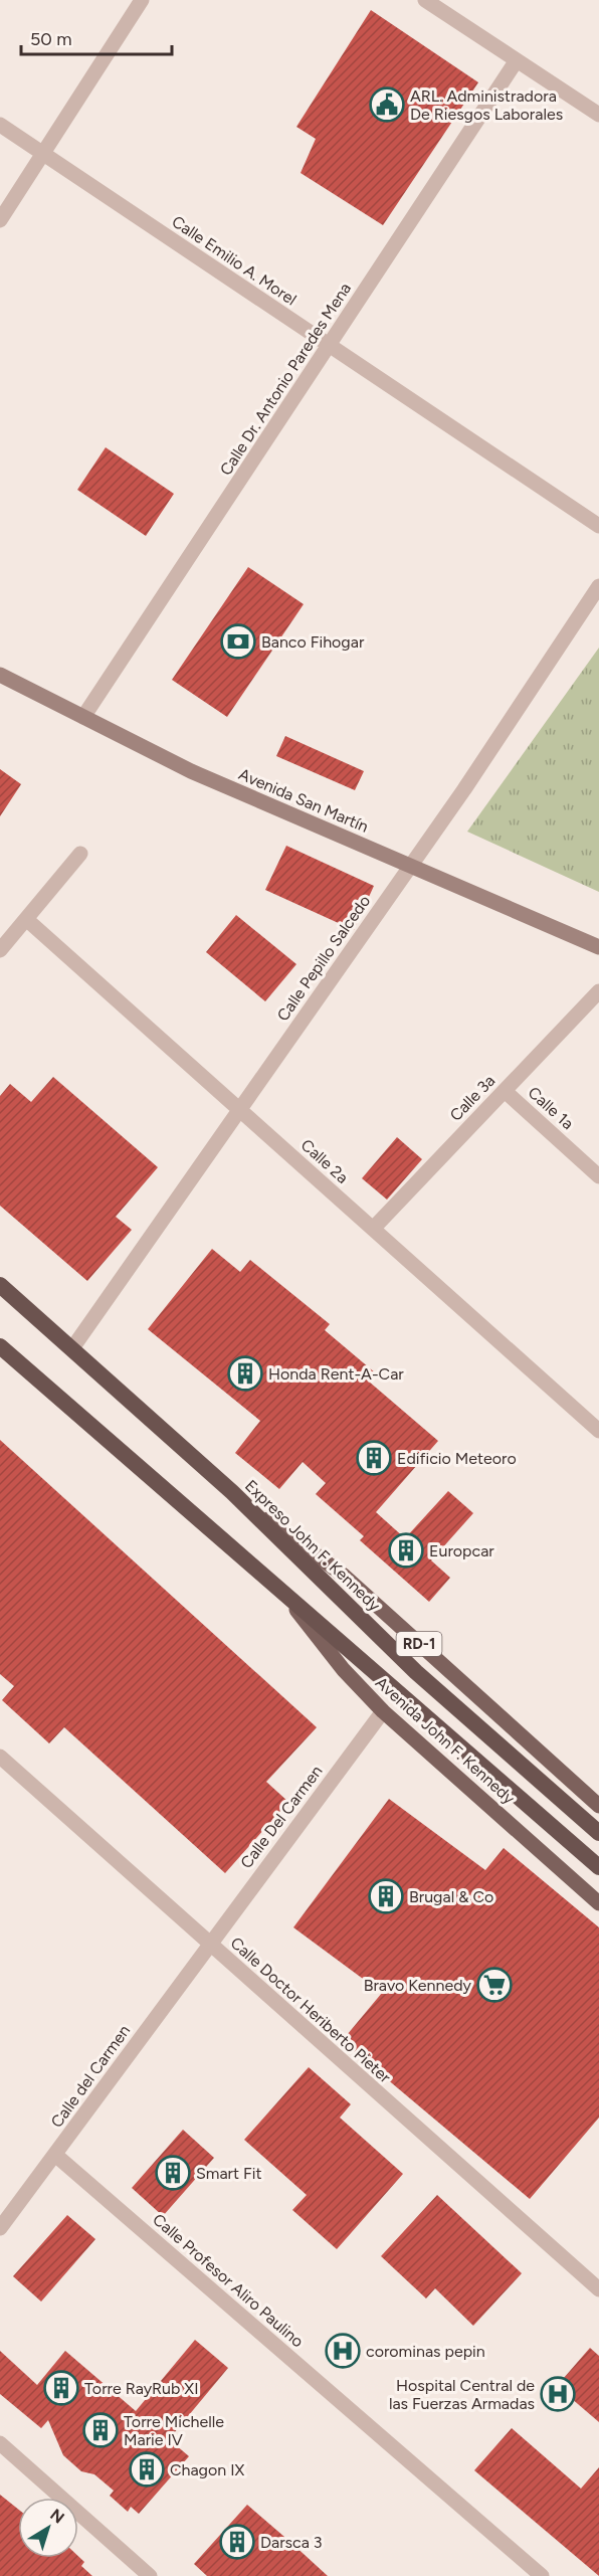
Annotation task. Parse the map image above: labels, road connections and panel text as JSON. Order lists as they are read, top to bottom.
{
  "streets": {
    "highway": ["Expreso John F. Kennedy", "RD-1"],
    "main road": ["Avenida San Martín", "Avenida John F. Kennedy"],
    "street": [
      "Calle Emilio A. Morel",
      "Calle Dr. Antonio Paredes Mena",
      "Calle Pepillo Salcedo",
      "Calle 3a",
      "Calle 1a",
      "Calle 2a",
      "Calle Del Carmen",
      "Calle Doctor Heriberto Pieter",
      "Calle del Carmen",
      "Calle Profesor Aliro Paulino"
    ]
  },
  "crossings": [
    ["Calle Emilio A. Morel", "Calle Dr. Antonio Paredes Mena"],
    ["Calle Dr. Antonio Paredes Mena", "Avenida San Martín"],
    ["Avenida San Martín", "Calle Pepillo Salcedo"],
    ["Calle Pepillo Salcedo", "Calle 2a"],
    ["Calle Pepillo Salcedo", "Expreso John F. Kennedy"],
    ["Calle 3a", "Calle 1a"],
    ["Calle 3a", "Calle 2a"],
    ["Expreso John F. Kennedy", "RD-1"],
    ["Avenida John F. Kennedy", "Calle Del Carmen"],
    ["Calle Del Carmen", "Calle Doctor Heriberto Pieter"],
    ["Calle Del Carmen", "Calle del Carmen"],
    ["Calle Doctor Heriberto Pieter", "Calle del Carmen"],
    ["Calle del Carmen", "Calle Profesor Aliro Paulino"]
  ],
  "places": {
    "public building": ["ARL. Administradora De Riesgos Laborales"],
    "bank": ["Banco Fihogar"],
    "building": [
      "Honda Rent-A-Car",
      "Edificio Meteoro",
      "Europcar",
      "Brugal & Co",
      "Smart Fit",
      "Torre RayRub XI",
      "Torre Michelle Marie IV",
      "Chagon IX",
      "Darsca 3"
    ],
    "supermarket": ["Bravo Kennedy"],
    "hospital": ["corominas pepin", "Hospital Central de las Fuerzas Armadas"]
  },
  "scale_bar": "50 m",
  "north": "top right"
}
